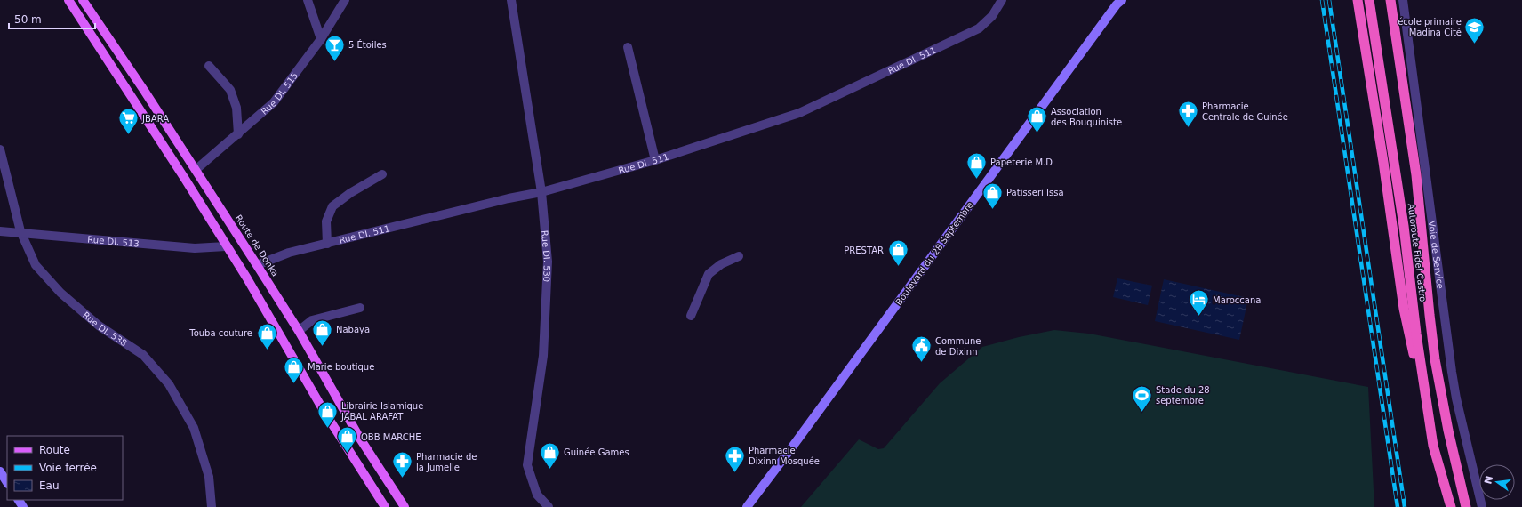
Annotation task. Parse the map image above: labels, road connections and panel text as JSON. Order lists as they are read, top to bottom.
{
  "streets": {
    "highway": ["Autoroute Fidel Castro"],
    "main road": ["Route de Donka", "Boulevard du 28 Septembre"],
    "street": [
      "Rue DI. 511",
      "Rue DI. 515",
      "Rue DI. 513",
      "Voie de Service",
      "Rue DI. 530",
      "Rue DI. 538"
    ]
  },
  "crossings": [
    ["Rue DI. 511", "Route de Donka"],
    ["Rue DI. 511", "Rue DI. 530"],
    ["Rue DI. 515", "Route de Donka"],
    ["Rue DI. 513", "Rue DI. 538"]
  ],
  "places": {
    "school or university": ["école primaire Madina Cité"],
    "bar": ["5 Étoiles"],
    "pharmacy": ["Pharmacie Centrale de Guinée", "Pharmacie Dixinn Mosquée", "Pharmacie de la Jumelle"],
    "shop": [
      "Association des Bouquiniste",
      "Papeterie M.D",
      "Patisseri Issa",
      "PRESTAR",
      "Nabaya",
      "Touba couture",
      "Marie boutique",
      "Librairie Islamique JABAL ARAFAT",
      "OBB MARCHE",
      "Guinée Games"
    ],
    "supermarket": ["JBARA"],
    "hotel": ["Maroccana"],
    "public building": ["Commune de Dixinn"],
    "sports": ["Stade du 28 septembre"]
  },
  "legend": ["Route", "Voie ferrée", "Eau"],
  "scale_bar": "50 m",
  "north": "left"
}
